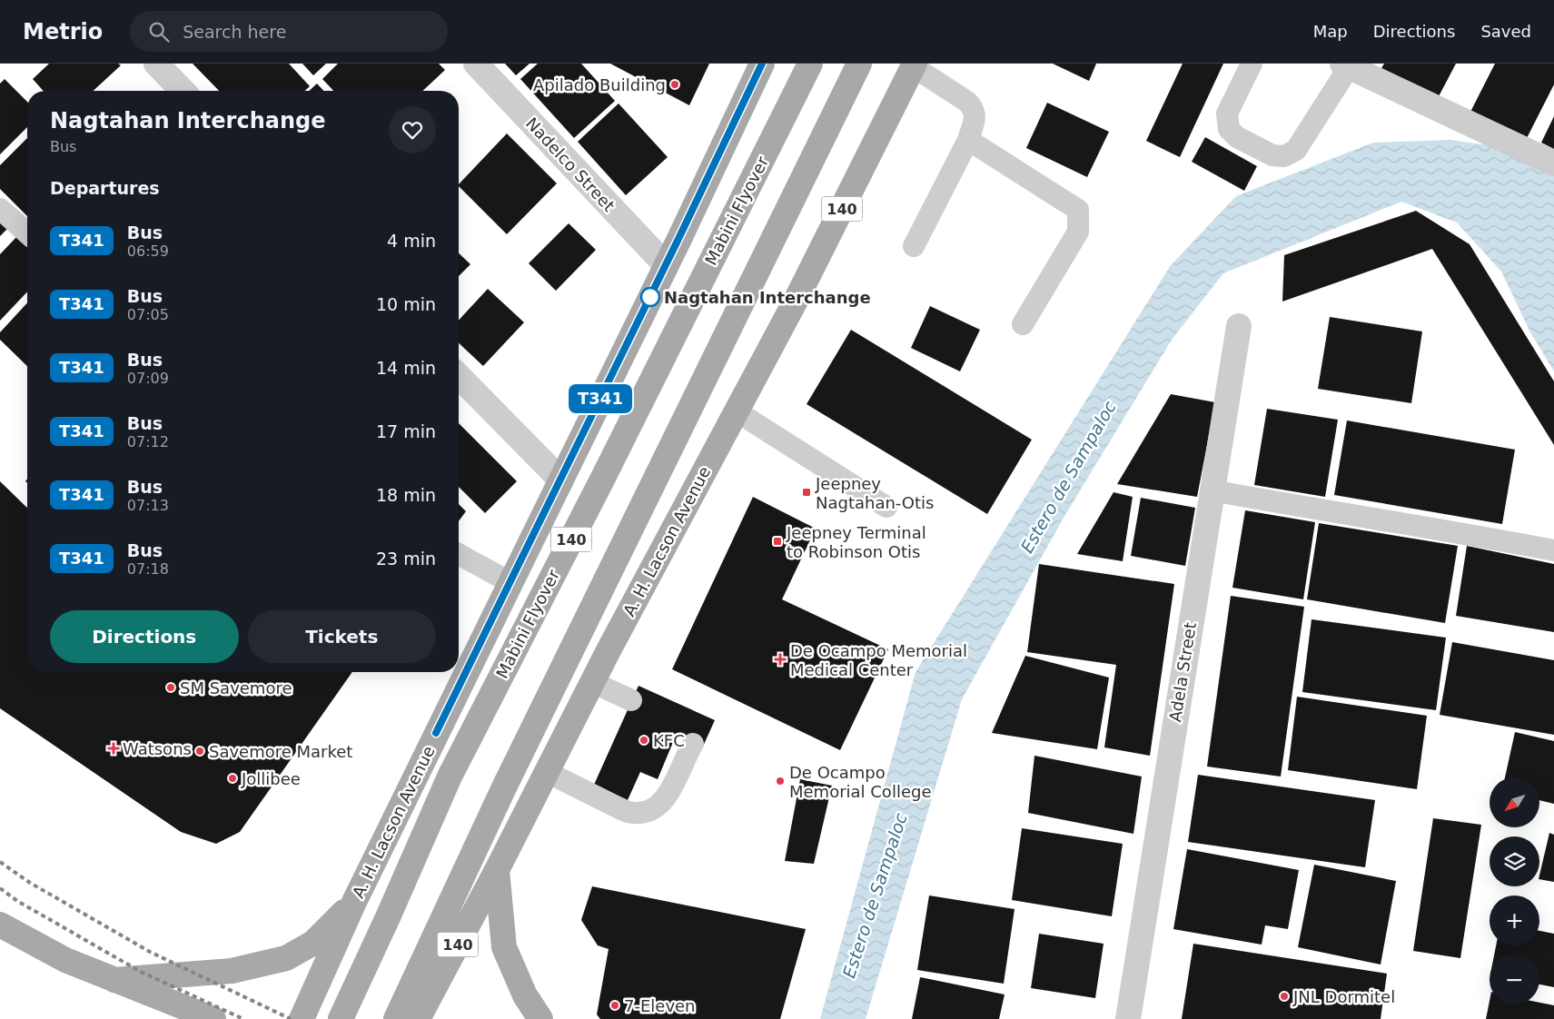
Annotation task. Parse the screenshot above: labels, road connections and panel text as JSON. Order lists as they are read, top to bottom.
{
  "streets": {
    "main road": ["140", "Mabini Flyover", "A. H. Lacson Avenue"],
    "street": ["Nadelco Street", "Adela Street"]
  },
  "crossings": [
    ["Nadelco Street", "A. H. Lacson Avenue"]
  ],
  "water": ["Estero de Sampaloc"],
  "places": {
    "other": [
      "Apilado Building",
      "Nagtahan Interchange",
      "SM Savemore",
      "KFC",
      "Savemore Market",
      "Jollibee",
      "De Ocampo Memorial College",
      "JNL Dormitel",
      "7-Eleven"
    ],
    "transit": ["Jeepney Nagtahan-Otis", "Jeepney Terminal to Robinson Otis"],
    "health": ["De Ocampo Memorial Medical Center", "Watsons"]
  },
  "lines": ["bus line T341"],
  "north": "bottom left",
  "page": {
    "header": "Metrio",
    "search": "Search here",
    "nav": ["Map", "Directions", "Saved"],
    "on_map": "T341",
    "heading": [
      ["Nagtahan Interchange", "Bus"],
      "Departures"
    ],
    "list": [
      {
        "mark": "T341",
        "name": "Bus",
        "note": "06:59",
        "value": "4 min"
      },
      {
        "mark": "T341",
        "name": "Bus",
        "note": "07:05",
        "value": "10 min"
      },
      {
        "mark": "T341",
        "name": "Bus",
        "note": "07:09",
        "value": "14 min"
      },
      {
        "mark": "T341",
        "name": "Bus",
        "note": "07:12",
        "value": "17 min"
      },
      {
        "mark": "T341",
        "name": "Bus",
        "note": "07:13",
        "value": "18 min"
      },
      {
        "mark": "T341",
        "name": "Bus",
        "note": "07:18",
        "value": "23 min"
      }
    ],
    "buttons": ["Directions", "Tickets"],
    "map_buttons": ["+", "−"]
  }
}
